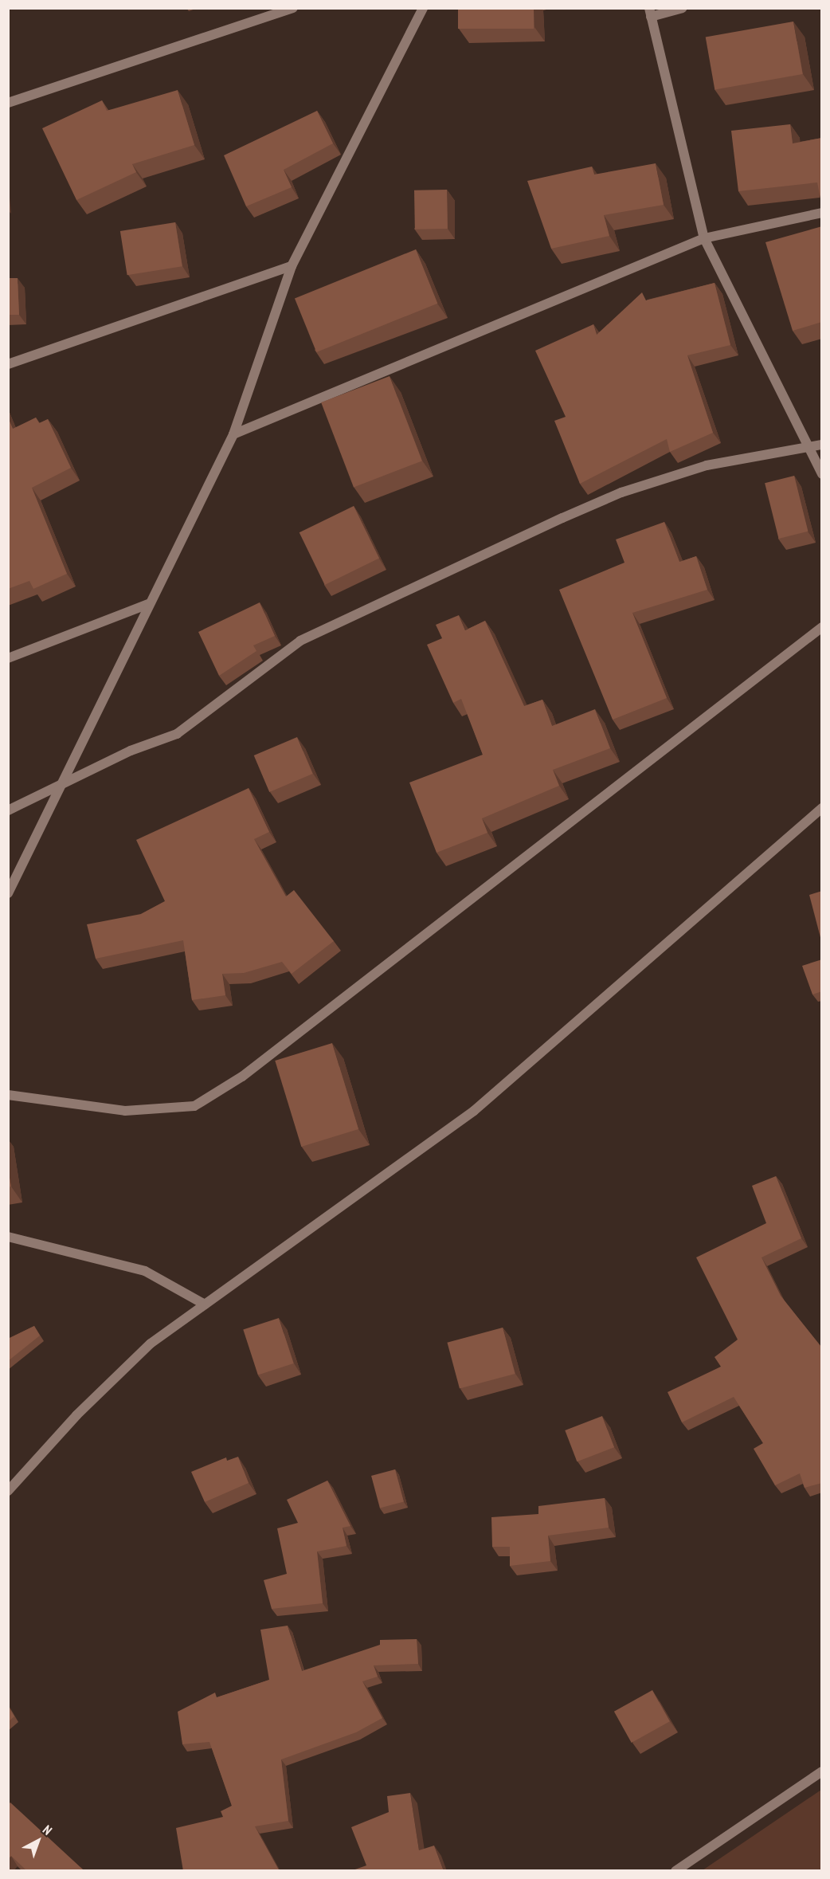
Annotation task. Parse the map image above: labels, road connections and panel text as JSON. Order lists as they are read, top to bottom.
{
  "north": "top right"
}
